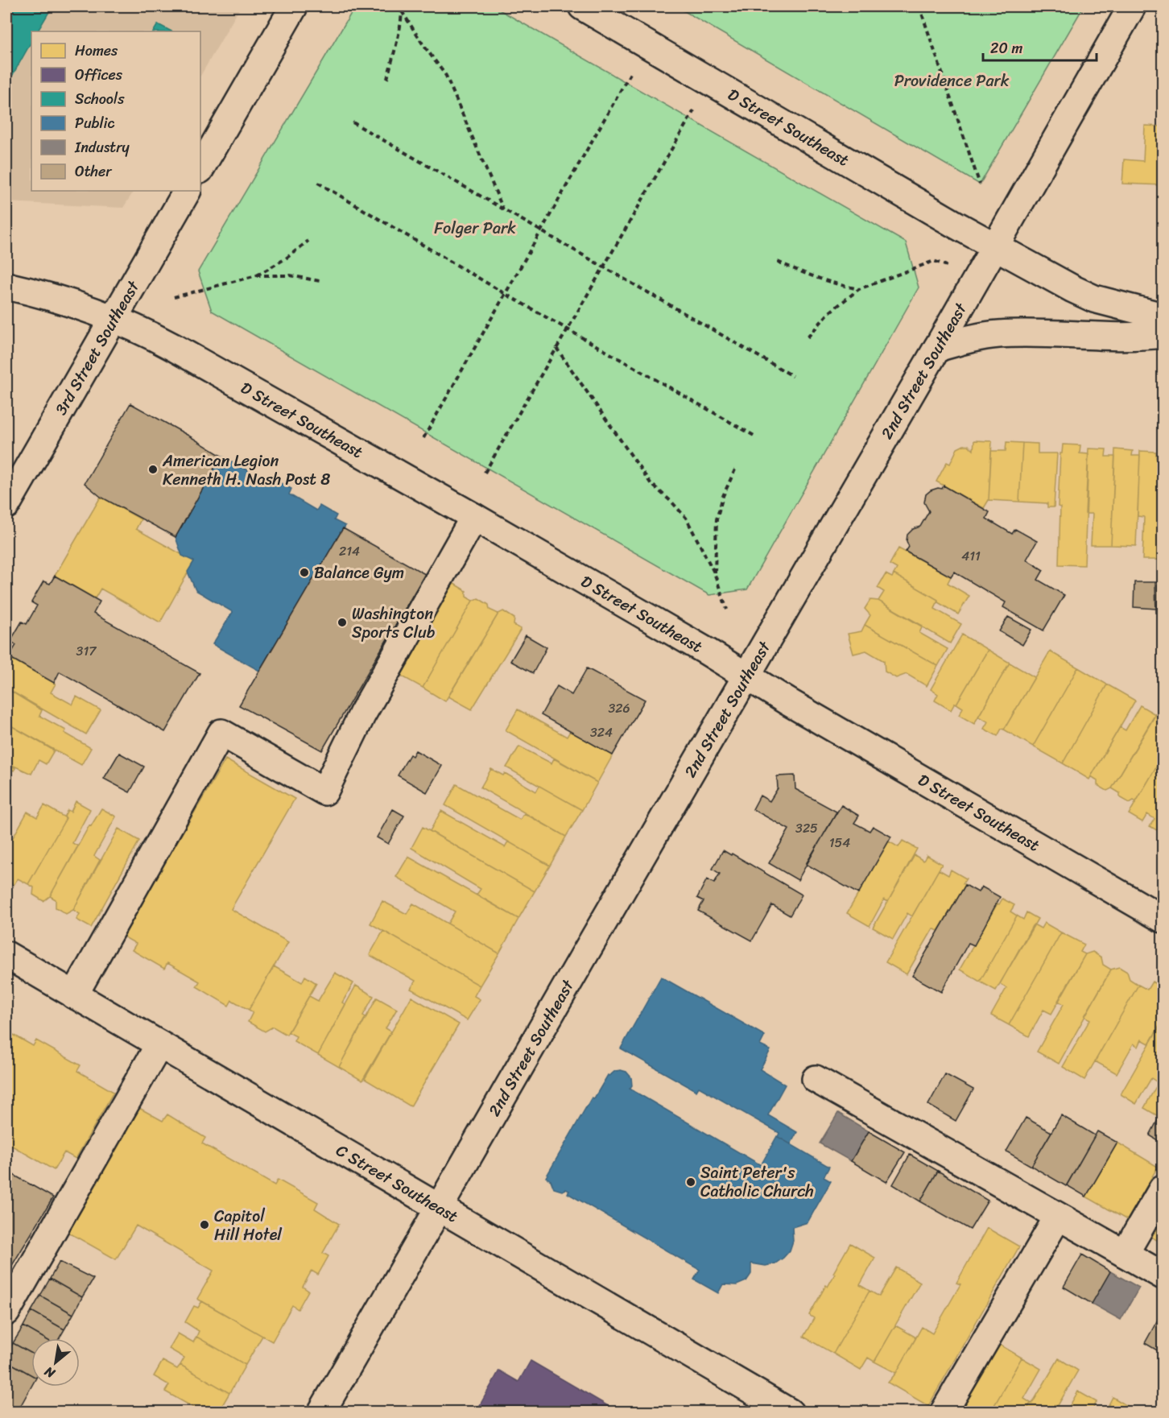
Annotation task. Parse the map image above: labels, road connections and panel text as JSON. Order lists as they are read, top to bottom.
{
  "streets": {
    "street": [
      "D Street Southeast",
      "3rd Street Southeast",
      "2nd Street Southeast",
      "C Street Southeast"
    ]
  },
  "crossings": [
    ["D Street Southeast", "3rd Street Southeast"],
    ["D Street Southeast", "2nd Street Southeast"],
    ["2nd Street Southeast", "C Street Southeast"]
  ],
  "parks": ["Providence Park", "Folger Park"],
  "places": [
    "American Legion Kenneth H. Nash Post 8",
    "Balance Gym",
    "Washington Sports Club",
    "Saint Peter's Catholic Church",
    "Capitol Hill Hotel"
  ],
  "house_numbers": [
    "214",
    "411",
    "317",
    "326",
    "324",
    "325",
    "154"
  ],
  "legend": [
    "Homes",
    "Offices",
    "Schools",
    "Public",
    "Industry",
    "Other"
  ],
  "scale_bar": "20 m",
  "north": "bottom left"
}
